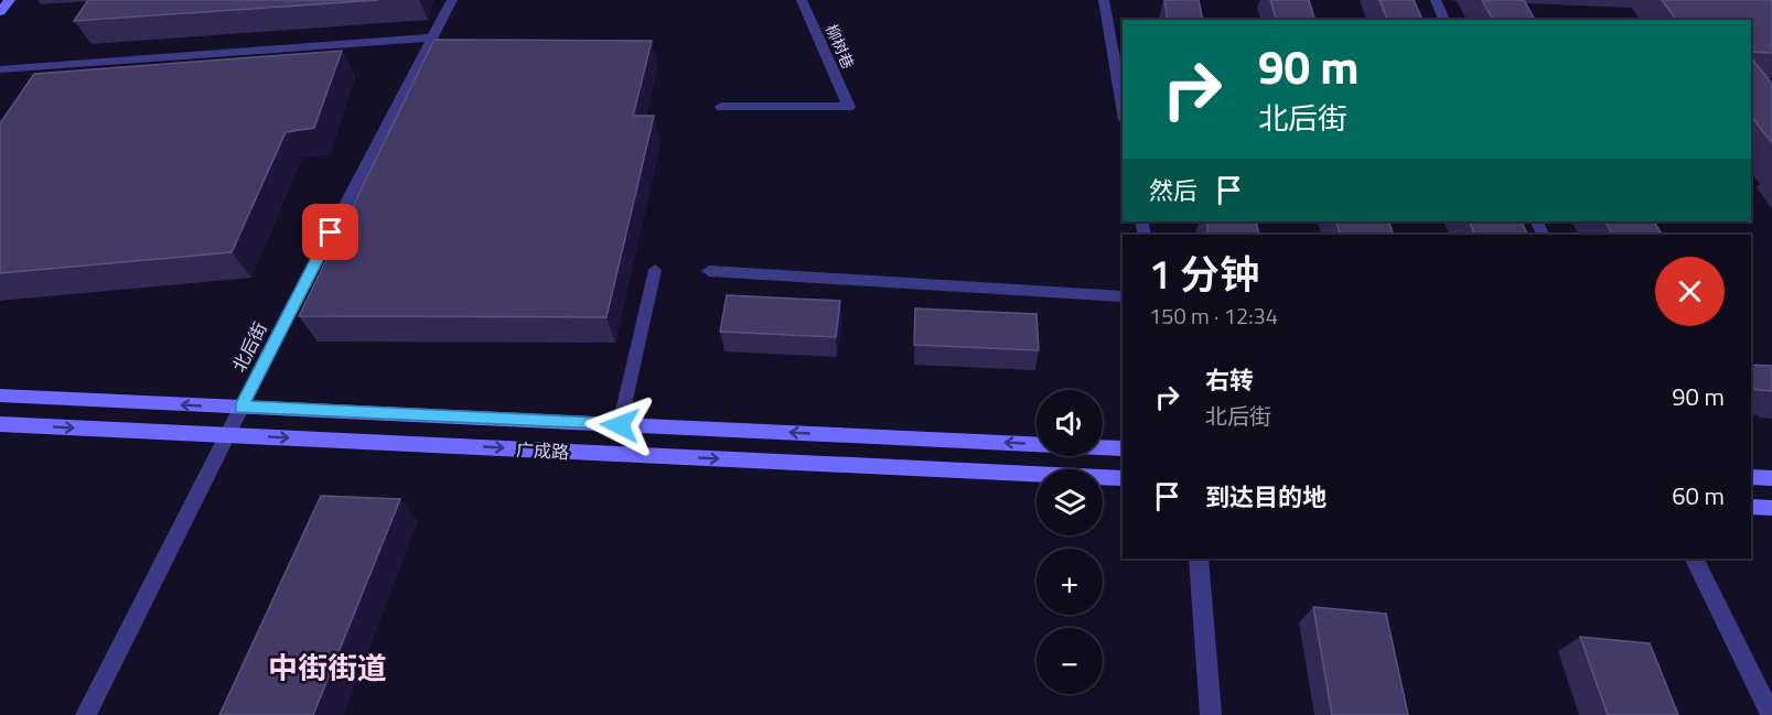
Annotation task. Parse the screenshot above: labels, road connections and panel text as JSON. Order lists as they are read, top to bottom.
{
  "streets": {
    "main road": ["广成路"],
    "street": ["柳树巷", "北后街"]
  },
  "crossings": [
    ["北后街", "广成路"]
  ],
  "districts": ["中街街道"],
  "page": {
    "turn": ["90 m", "北后街"],
    "then": "然后",
    "heading": ["1 分钟", "150 m · 12:34"],
    "list": [
      {
        "name": "右转",
        "note": "北后街",
        "value": "90 m"
      },
      {
        "name": "到达目的地",
        "value": "60 m"
      }
    ],
    "map_buttons": ["+", "−"]
  }
}
